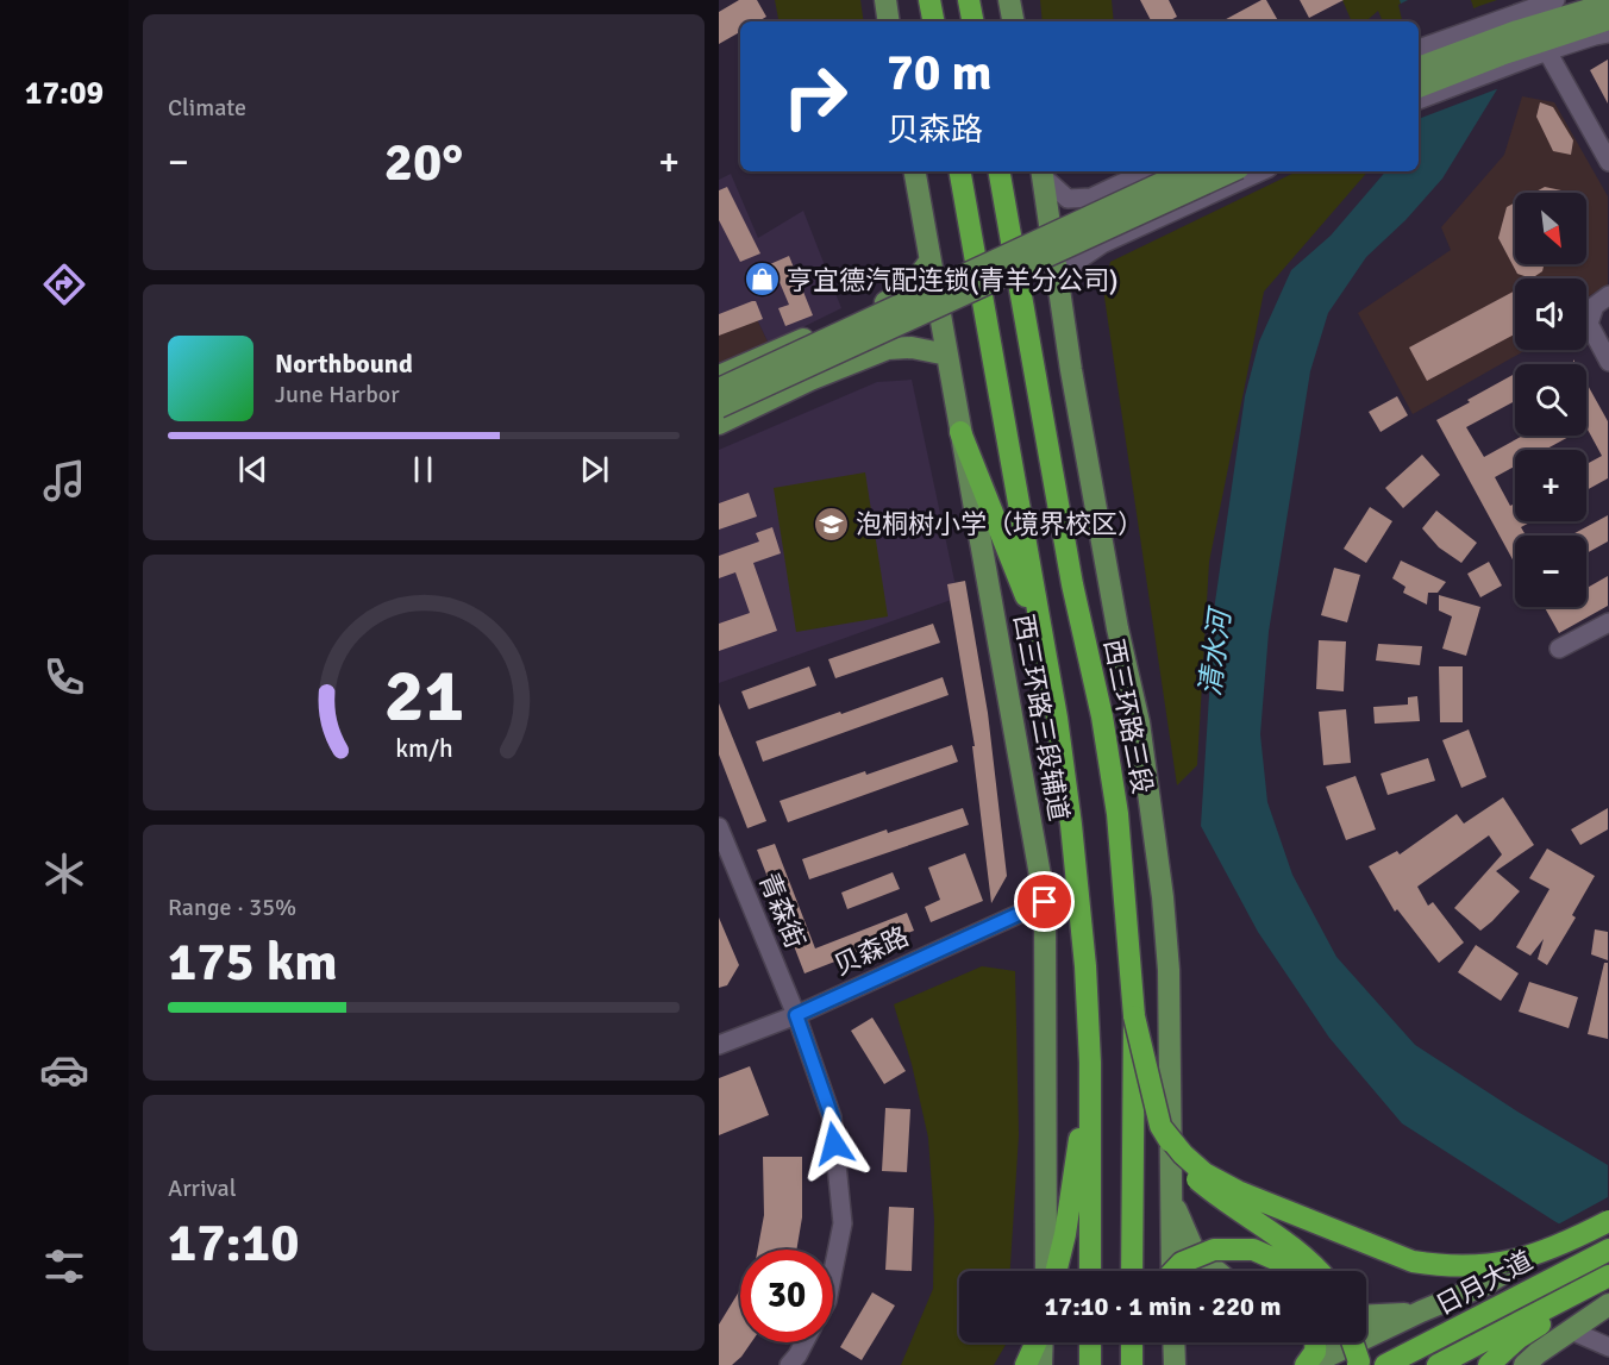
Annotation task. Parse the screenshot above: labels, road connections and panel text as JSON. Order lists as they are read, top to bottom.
{
  "streets": {
    "highway": ["西三环路三段", "日月大道"],
    "main road": ["西三环路三段辅道"],
    "street": ["青森街", "贝森路"]
  },
  "crossings": [
    ["西三环路三段辅道", "贝森路"],
    ["青森街", "贝森路"]
  ],
  "water": ["清水河"],
  "places": {
    "shop": ["亨宜德汽配连锁(青羊分公司)"],
    "school or university": ["泡桐树小学（境界校区）"]
  },
  "north": "bottom right",
  "page": {
    "tabs": "17:09",
    "tile": [
      "Climate",
      ["Range · 35%", "175 km"],
      ["Arrival", "17:10"]
    ],
    "turn": ["70 m", "贝森路"],
    "heat": ["−", "20°", "+"],
    "map_buttons": ["+", "−"],
    "song": ["Northbound", "June Harbor"],
    "limit": "30",
    "trip": "17:10 · 1 min · 220 m",
    "gauge": ["21", "km/h"]
  }
}
